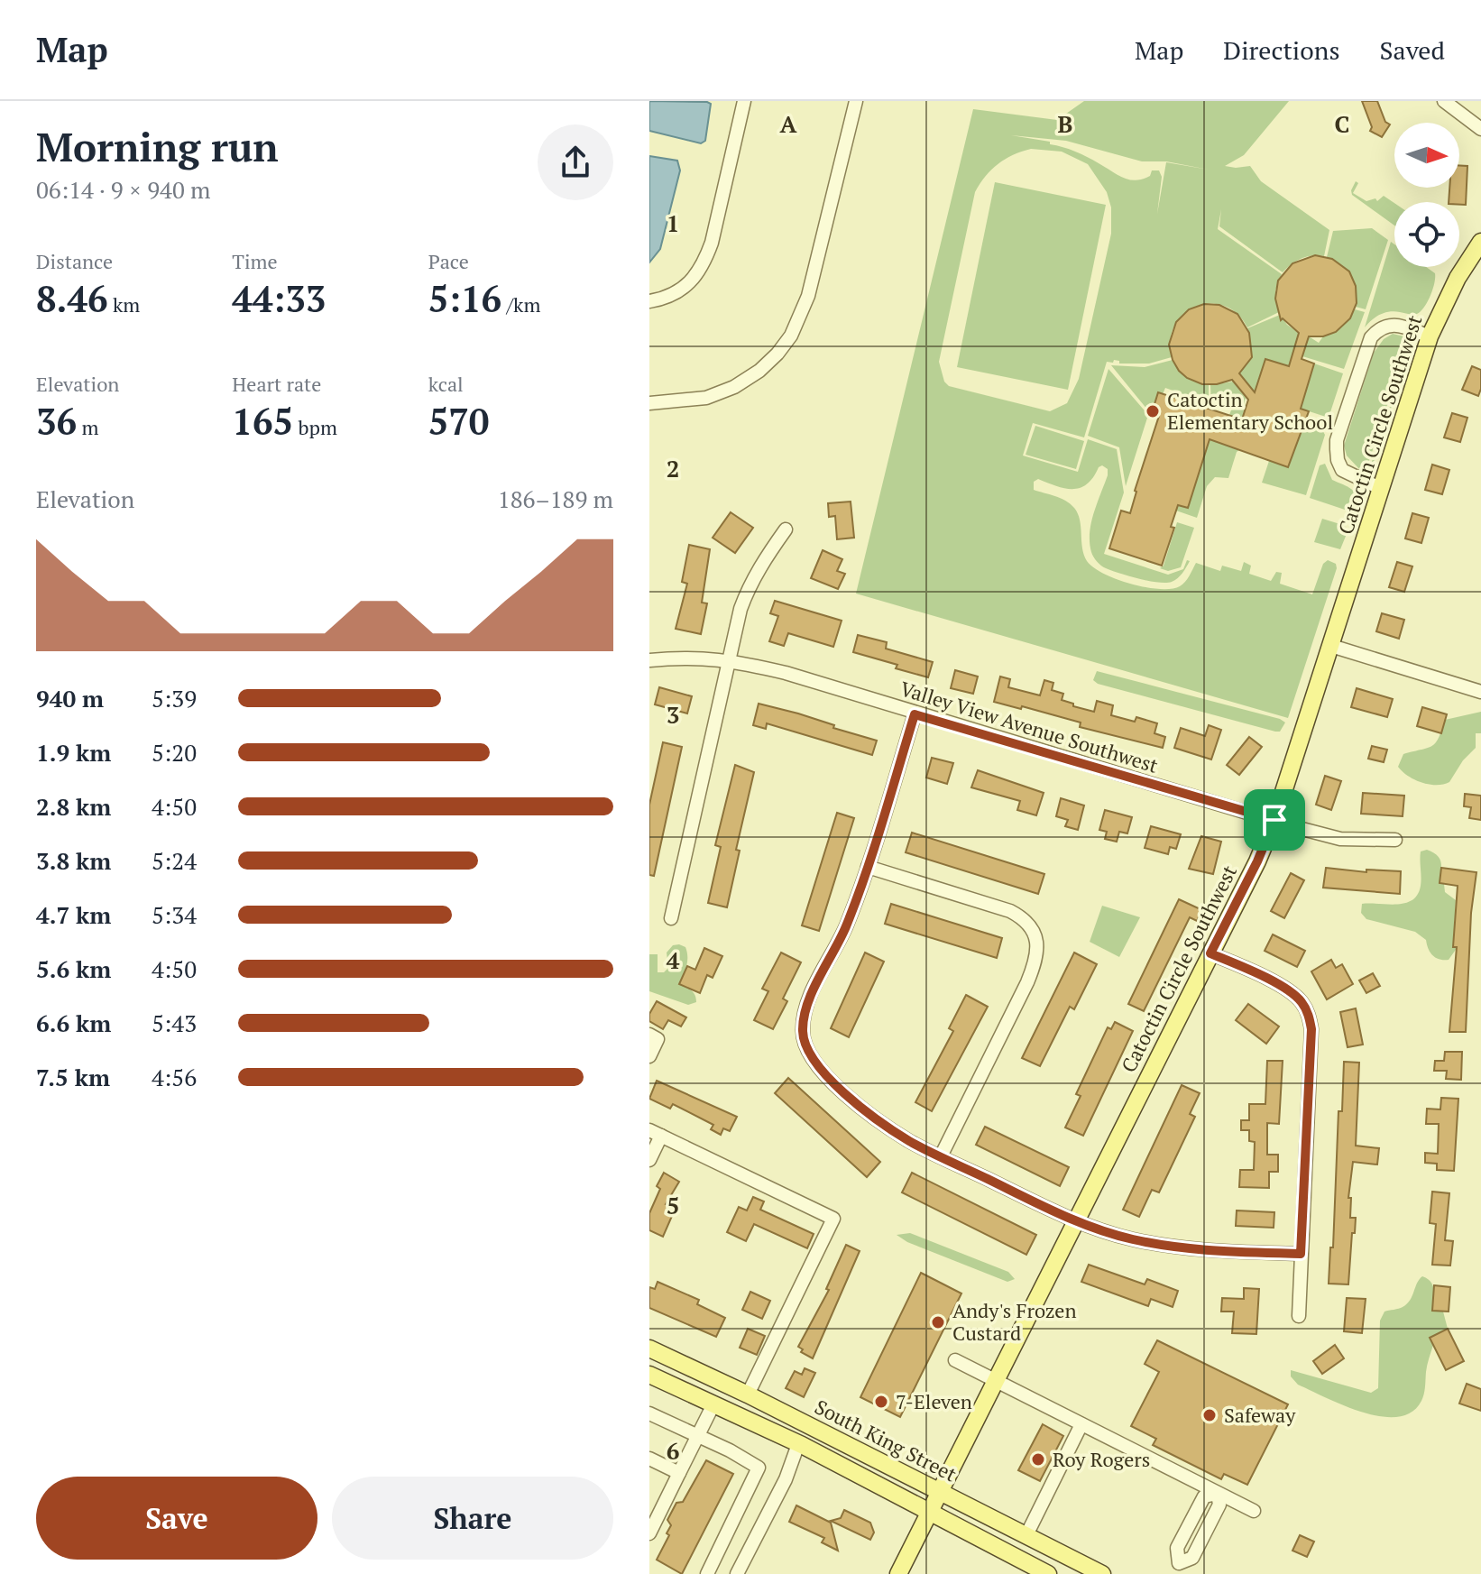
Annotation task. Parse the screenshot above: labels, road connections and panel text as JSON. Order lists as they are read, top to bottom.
{
  "streets": {
    "main road": ["Catoctin Circle Southwest", "South King Street"],
    "street": ["Valley View Avenue Southwest"]
  },
  "crossings": [
    ["Catoctin Circle Southwest", "Valley View Avenue Southwest"],
    ["Catoctin Circle Southwest", "South King Street"]
  ],
  "places": [
    "Catoctin Elementary School",
    "Andy's Frozen Custard",
    "7-Eleven",
    "Safeway",
    "Roy Rogers"
  ],
  "north": "right",
  "page": {
    "header": "Map",
    "nav": ["Map", "Directions", "Saved"],
    "heading": ["Morning run", "06:14 · 9 × 940 m"],
    "stats": [
      ["Distance", "8.46 km"],
      ["Time", "44:33"],
      ["Pace", "5:16 /km"],
      ["Elevation", "36 m"],
      ["Heart rate", "165 bpm"],
      ["kcal", "570"]
    ],
    "chart": ["Elevation", "186–189 m"],
    "list": [
      {
        "name": "940 m",
        "note": "5:39"
      },
      {
        "name": "1.9 km",
        "note": "5:20"
      },
      {
        "name": "2.8 km",
        "note": "4:50"
      },
      {
        "name": "3.8 km",
        "note": "5:24"
      },
      {
        "name": "4.7 km",
        "note": "5:34"
      },
      {
        "name": "5.6 km",
        "note": "4:50"
      },
      {
        "name": "6.6 km",
        "note": "5:43"
      },
      {
        "name": "7.5 km",
        "note": "4:56"
      }
    ],
    "buttons": ["Save", "Share"]
  },
  "grid": {
    "columns": ["A", "B", "C"],
    "rows": [
      "1",
      "2",
      "3",
      "4",
      "5",
      "6"
    ]
  }
}
